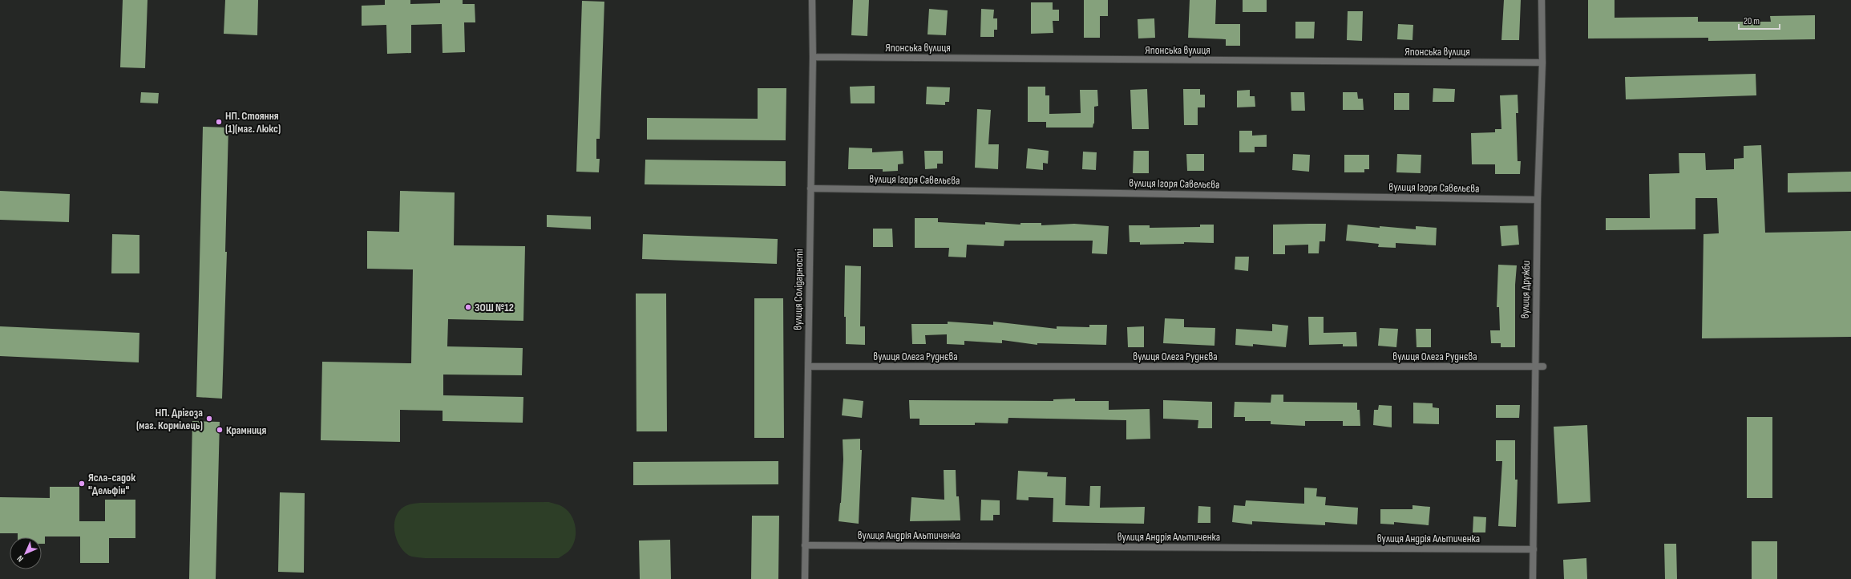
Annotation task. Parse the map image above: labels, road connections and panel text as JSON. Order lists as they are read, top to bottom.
{
  "streets": {
    "street": [
      "Японська вулиця",
      "вулиця Ігоря Савельєва",
      "вулиця Солідарності",
      "вулиця Дружби",
      "вулиця Олега Руднєва",
      "вулиця Андрія Альтиченка"
    ]
  },
  "crossings": [
    ["Японська вулиця", "вулиця Солідарності"],
    ["Японська вулиця", "вулиця Дружби"],
    ["вулиця Ігоря Савельєва", "вулиця Солідарності"],
    ["вулиця Ігоря Савельєва", "вулиця Дружби"],
    ["вулиця Солідарності", "вулиця Олега Руднєва"],
    ["вулиця Солідарності", "вулиця Андрія Альтиченка"],
    ["вулиця Дружби", "вулиця Олега Руднєва"],
    ["вулиця Дружби", "вулиця Андрія Альтиченка"]
  ],
  "places": [
    "НП. Стояння (1)(маг. Люкс)",
    "ЗОШ №12",
    "НП. Дрігоза (маг. Кормілець)",
    "Крамниця",
    "Ясла-садок \"Дельфін\""
  ],
  "scale_bar": "20 m",
  "north": "bottom left"
}
